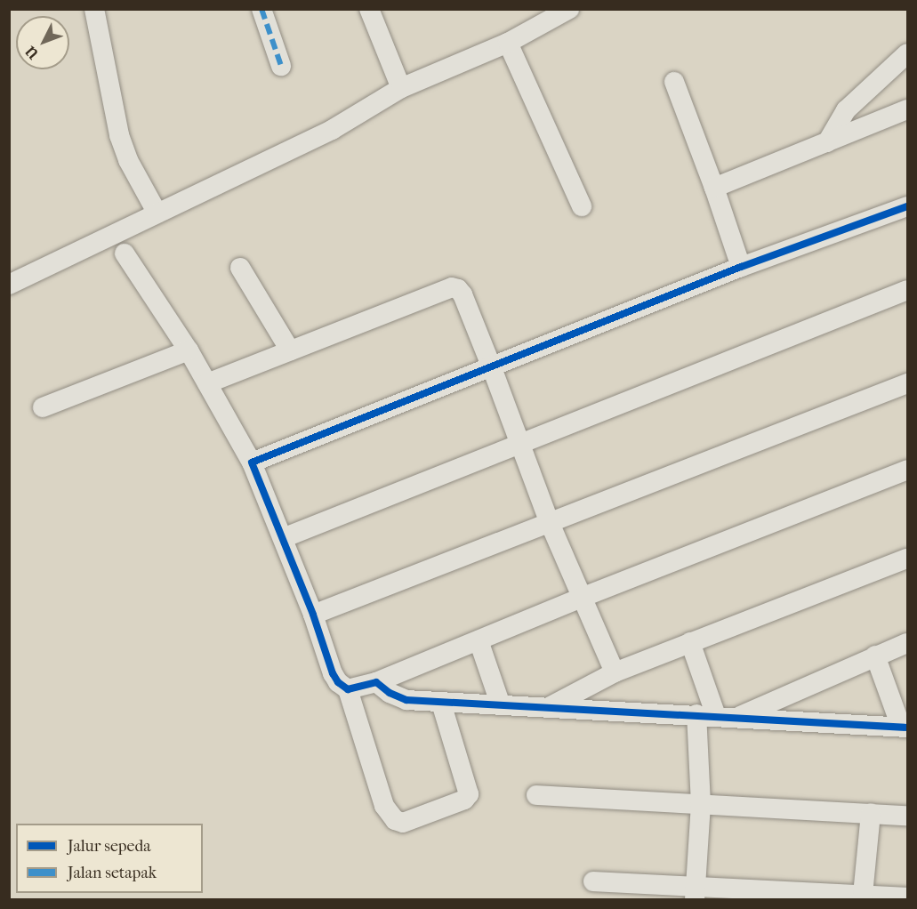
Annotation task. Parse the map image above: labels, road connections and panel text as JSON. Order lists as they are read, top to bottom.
{
  "legend": ["Jalur sepeda", "Jalan setapak"],
  "north": "bottom left"
}
